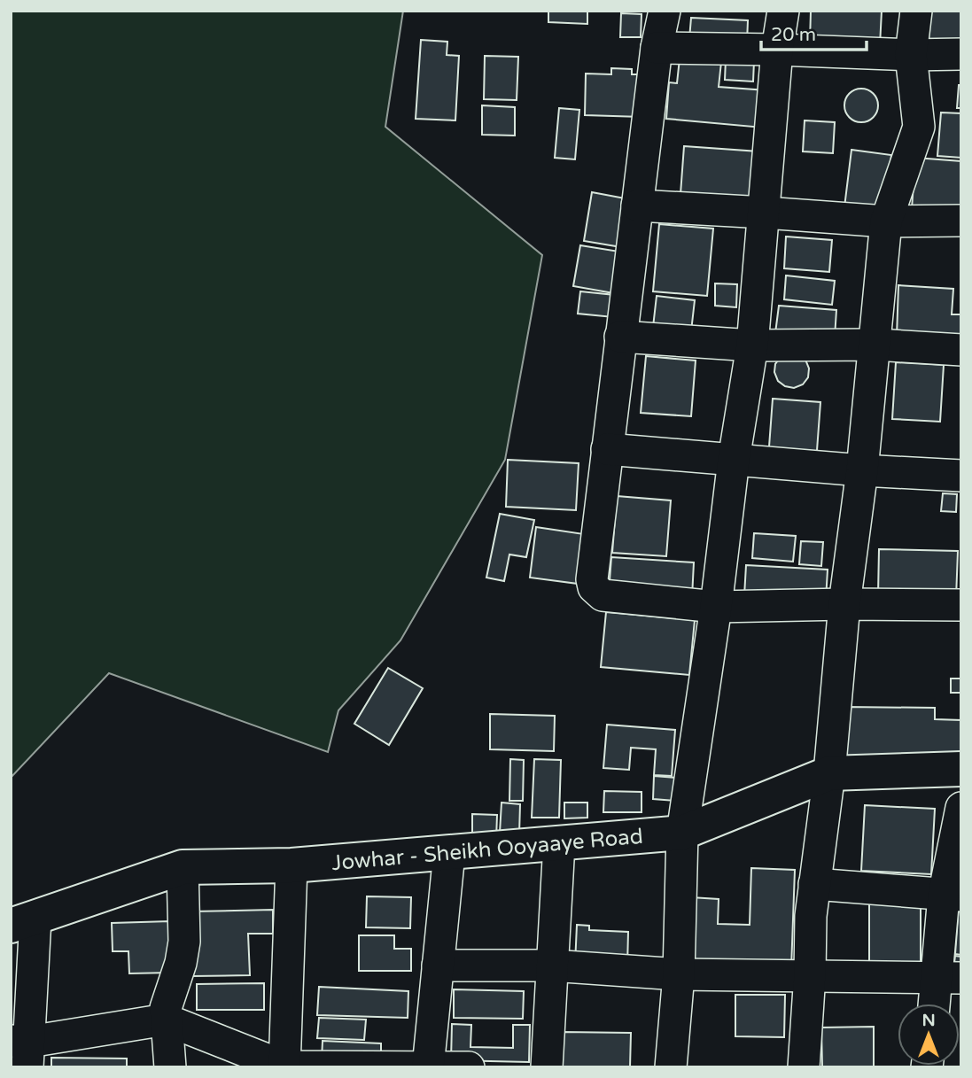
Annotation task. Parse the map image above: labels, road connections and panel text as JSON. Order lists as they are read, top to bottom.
{
  "streets": {
    "street": ["Jowhar - Sheikh Ooyaaye Road"]
  },
  "scale_bar": "20 m",
  "north": "top"
}
